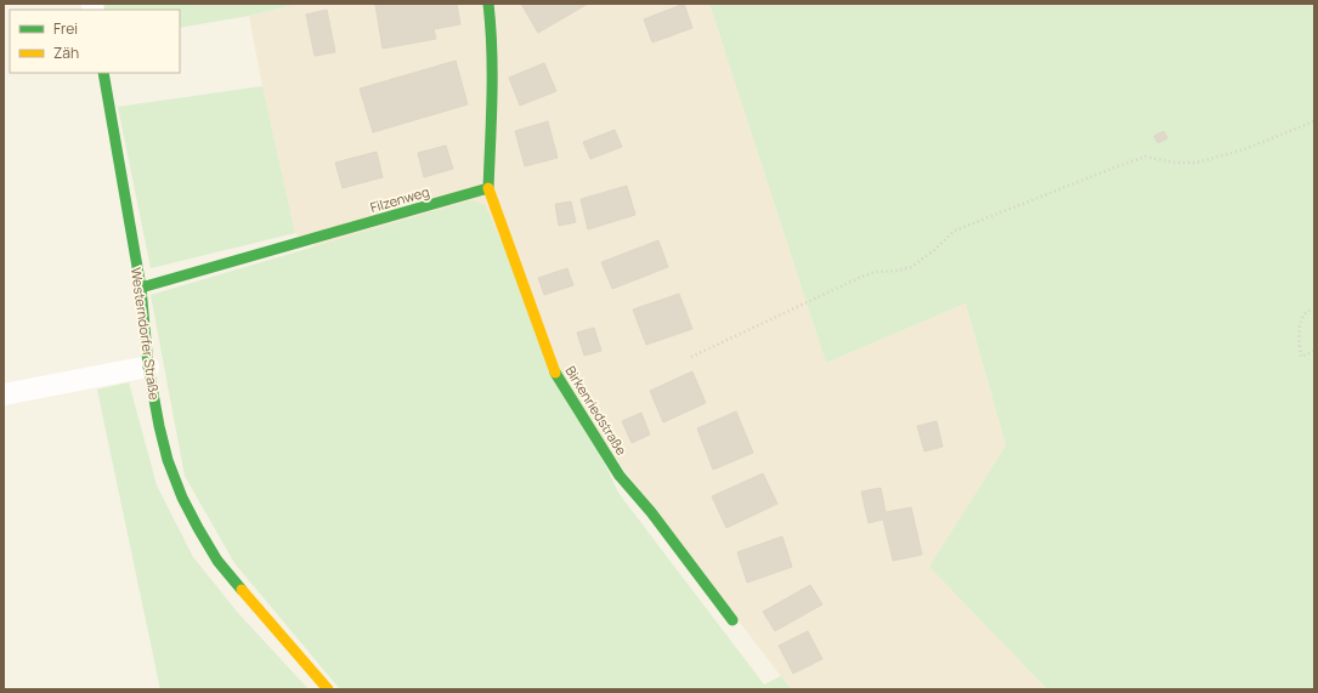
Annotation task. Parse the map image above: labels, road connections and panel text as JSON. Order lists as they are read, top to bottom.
{
  "streets": {
    "street": ["Filzenweg", "Westerndorfer Straße", "Birkenriedstraße"]
  },
  "crossings": [
    ["Filzenweg", "Westerndorfer Straße"],
    ["Filzenweg", "Birkenriedstraße"]
  ],
  "legend": ["Frei", "Zäh"]
}
